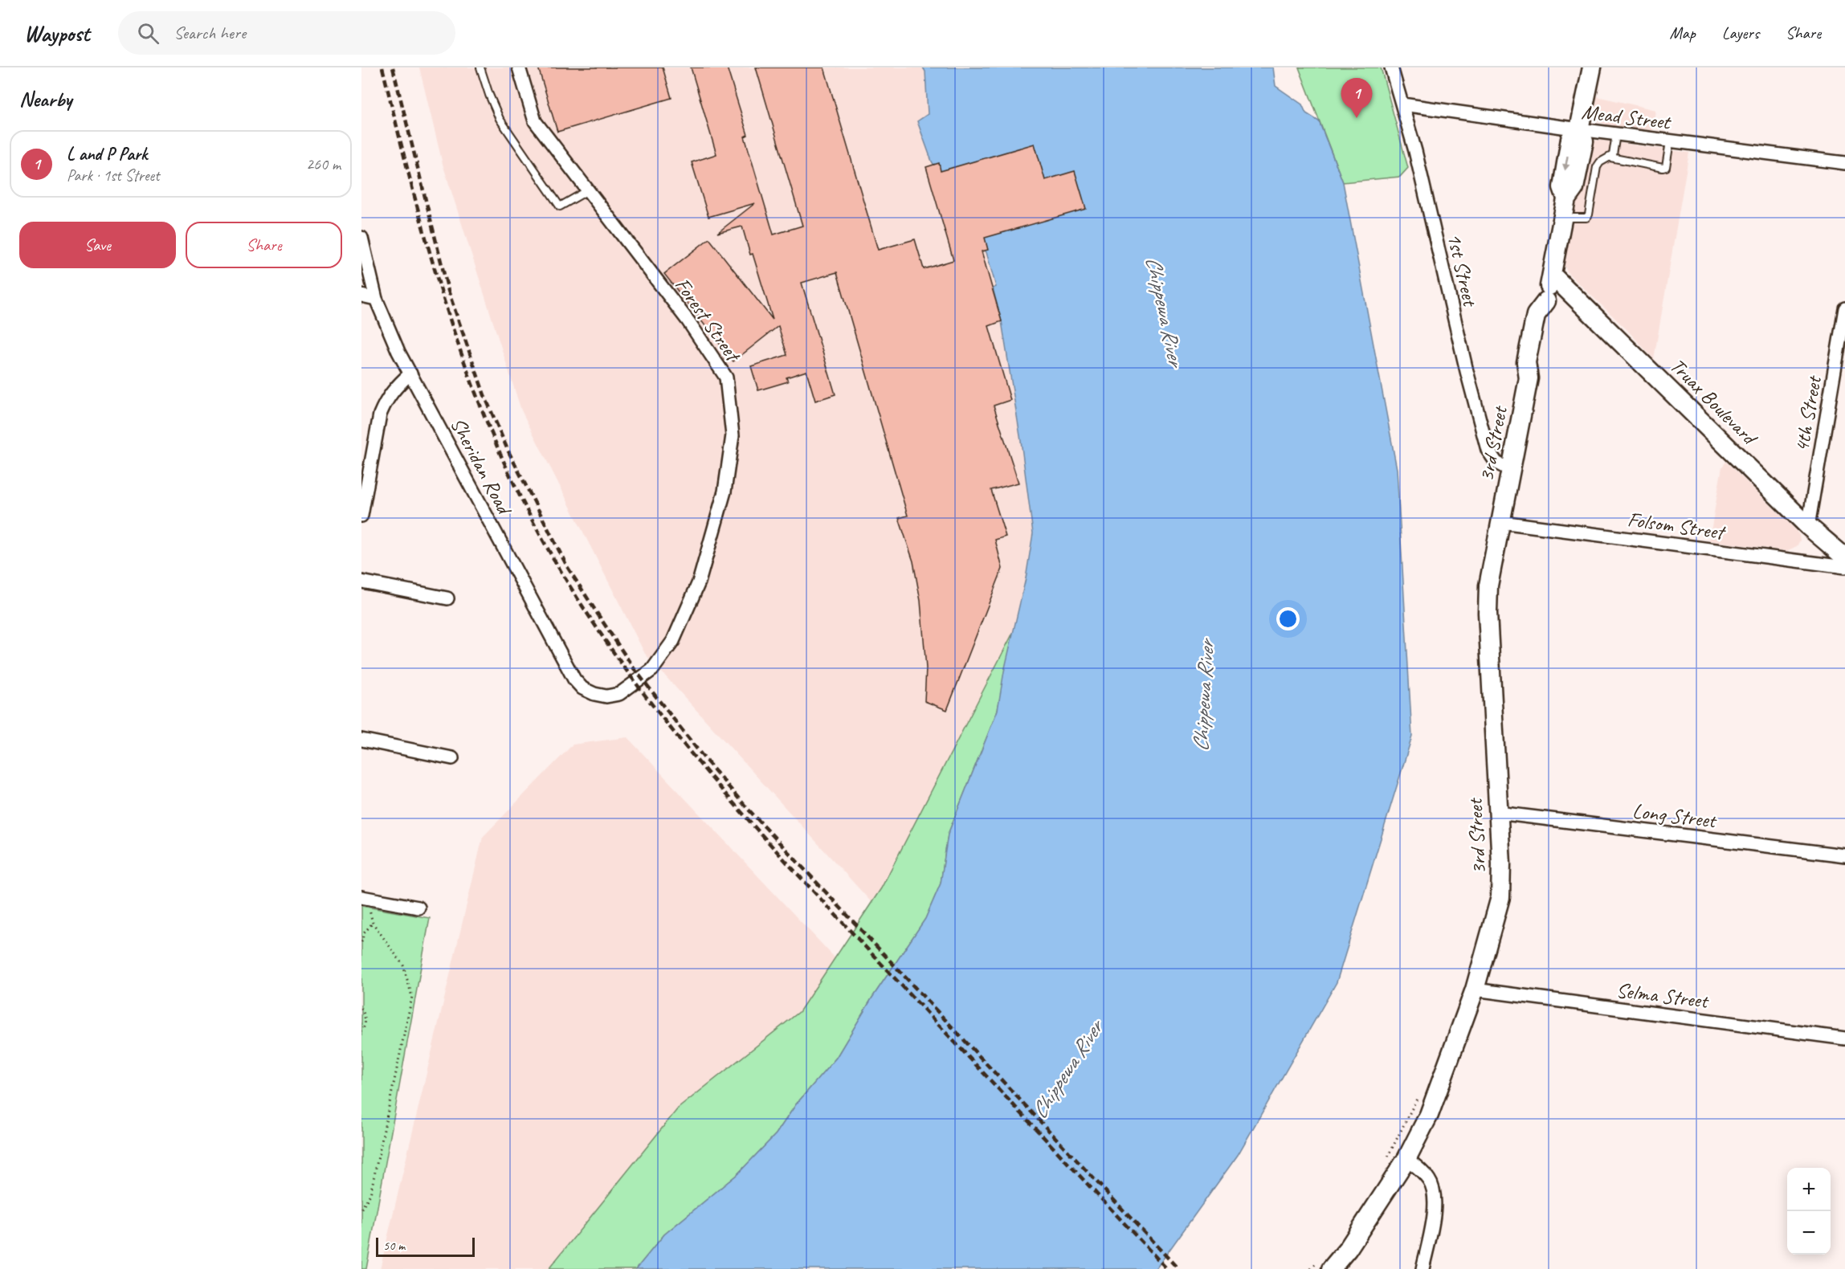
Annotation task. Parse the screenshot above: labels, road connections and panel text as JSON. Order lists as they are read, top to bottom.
{
  "streets": {
    "street": [
      "Mead Street",
      "1st Street",
      "Forest Street",
      "Truax Boulevard",
      "4th Street",
      "3rd Street",
      "Sheridan Road",
      "Folsom Street",
      "Long Street",
      "Selma Street"
    ]
  },
  "crossings": [
    ["Mead Street", "1st Street"],
    ["Mead Street", "3rd Street"],
    ["1st Street", "3rd Street"],
    ["Forest Street", "Sheridan Road"],
    ["Truax Boulevard", "4th Street"],
    ["Truax Boulevard", "3rd Street"],
    ["3rd Street", "Folsom Street"],
    ["3rd Street", "Long Street"],
    ["3rd Street", "Selma Street"]
  ],
  "water": ["Chippewa River"],
  "scale_bar": "50 m",
  "page": {
    "header": "Waypost",
    "search": "Search here",
    "nav": ["Map", "Layers", "Share"],
    "heading": "Nearby",
    "pins": "1",
    "list": [
      {
        "mark": "1",
        "name": "L and P Park",
        "note": "Park · 1st Street",
        "value": "260 m"
      }
    ],
    "buttons": ["Save", "Share"],
    "map_buttons": ["+", "−"],
    "scale": "50 m"
  }
}
